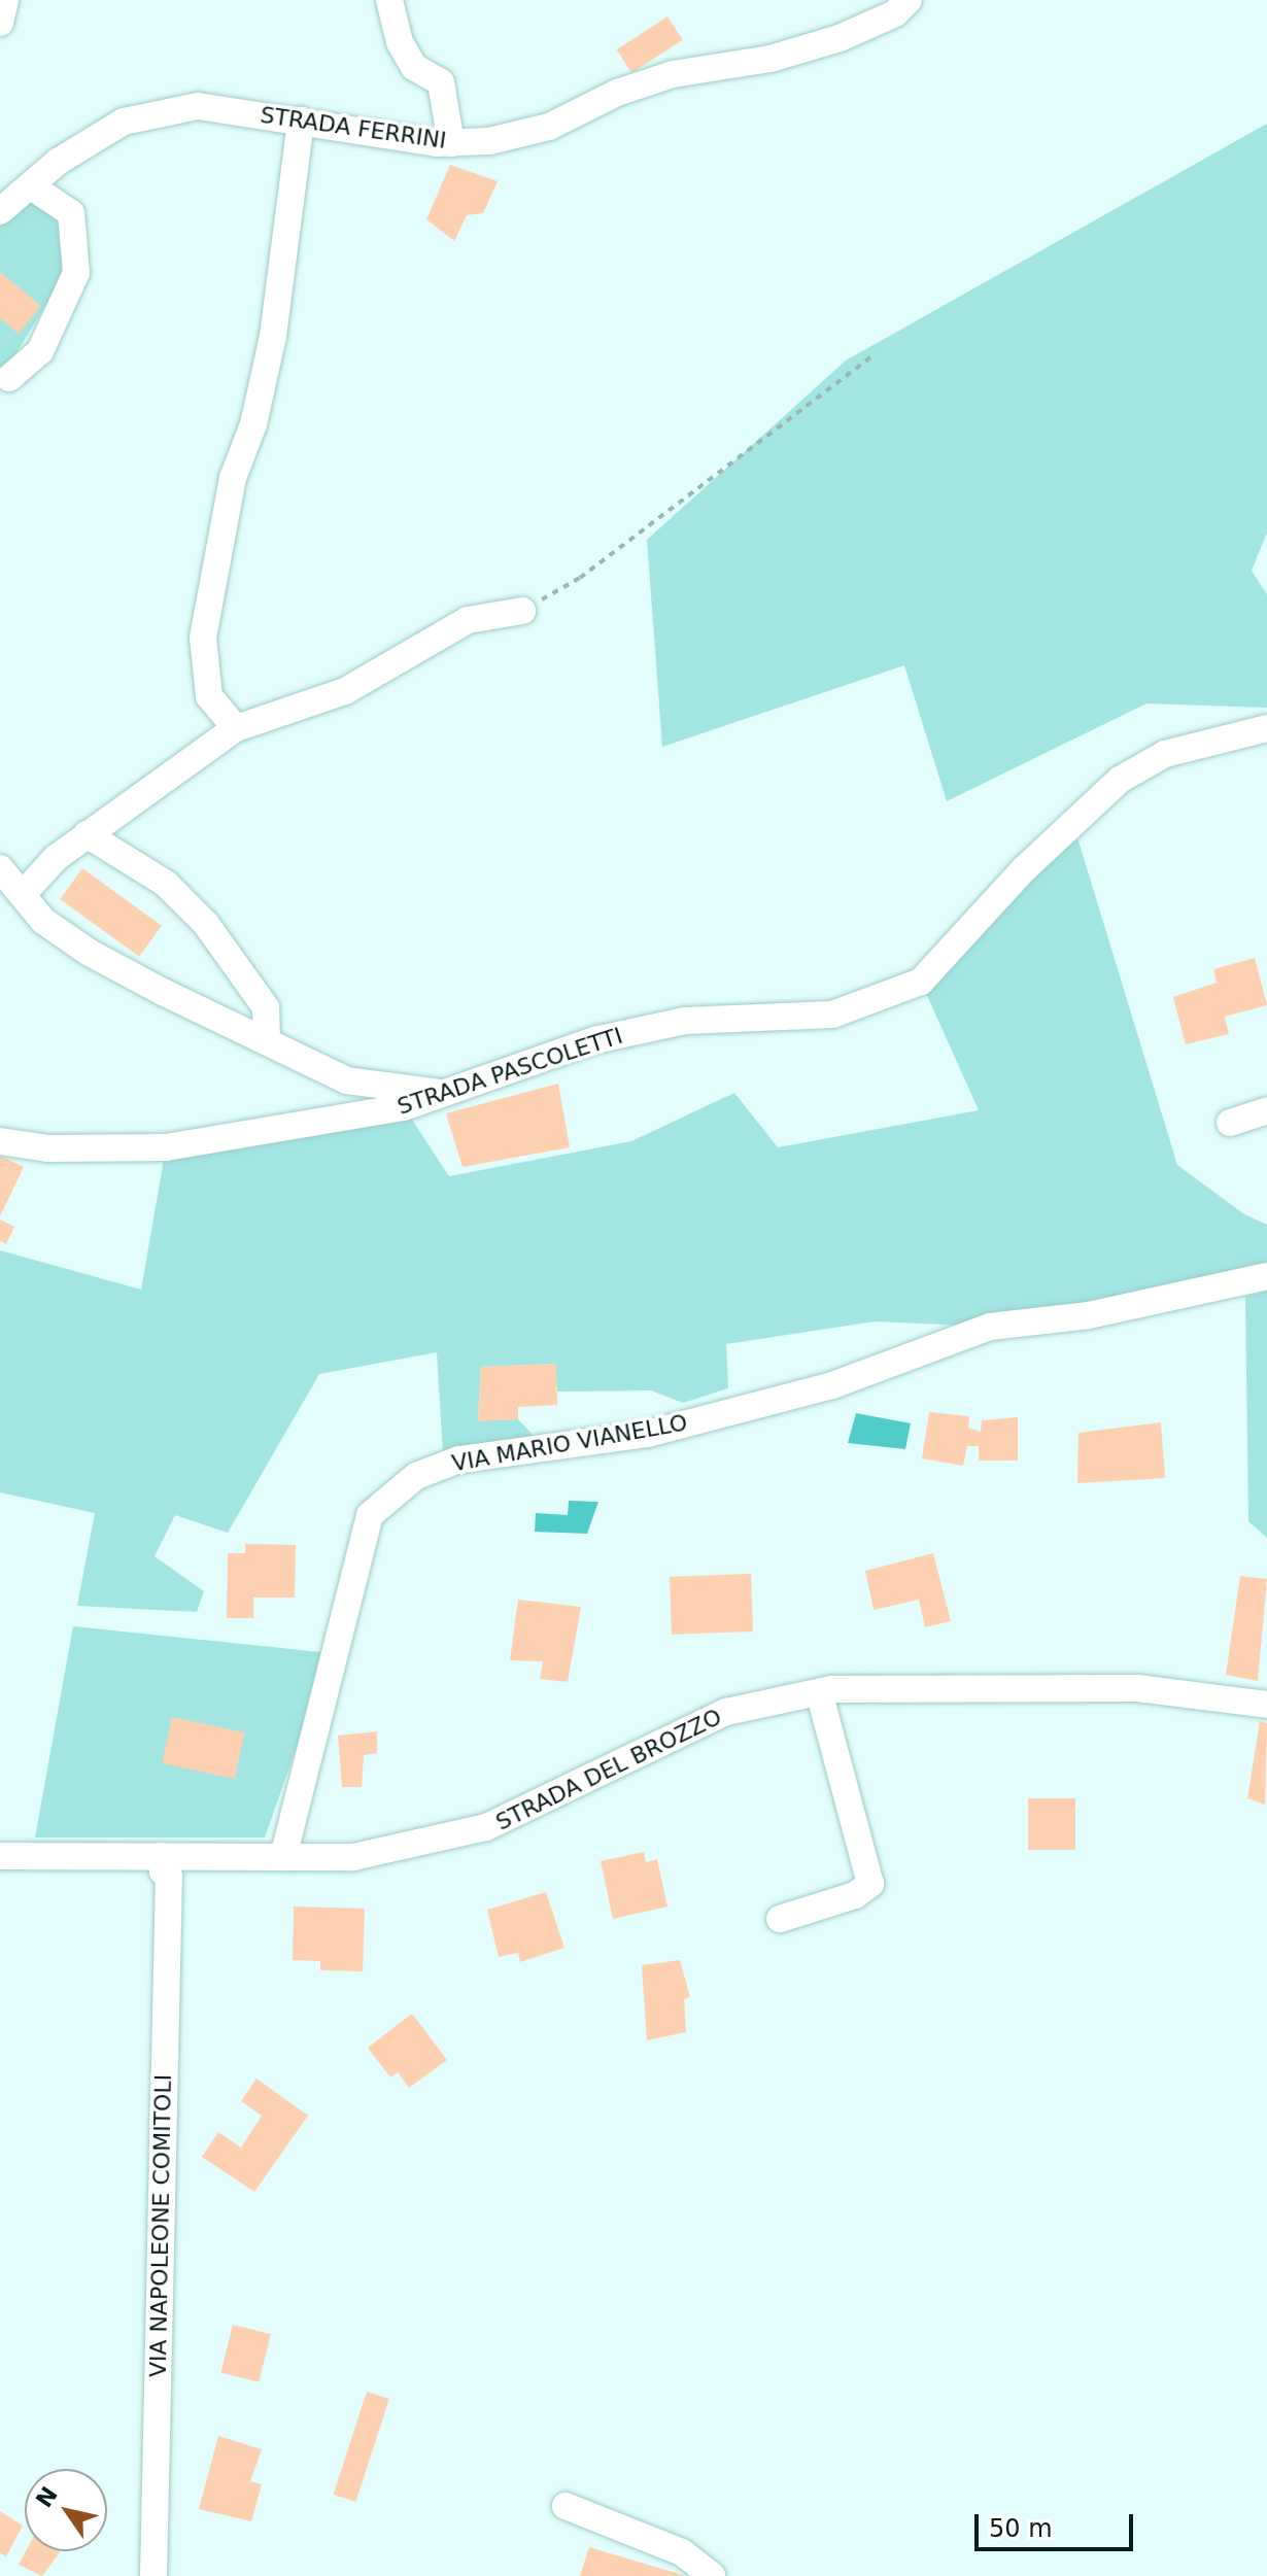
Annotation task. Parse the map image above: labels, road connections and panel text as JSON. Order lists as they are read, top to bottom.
{
  "streets": {
    "street": [
      "STRADA FERRINI",
      "STRADA PASCOLETTI",
      "VIA MARIO VIANELLO",
      "STRADA DEL BROZZO",
      "VIA NAPOLEONE COMITOLI"
    ]
  },
  "crossings": [
    ["VIA MARIO VIANELLO", "STRADA DEL BROZZO"],
    ["STRADA DEL BROZZO", "VIA NAPOLEONE COMITOLI"]
  ],
  "scale_bar": "50 m",
  "north": "top left"
}
